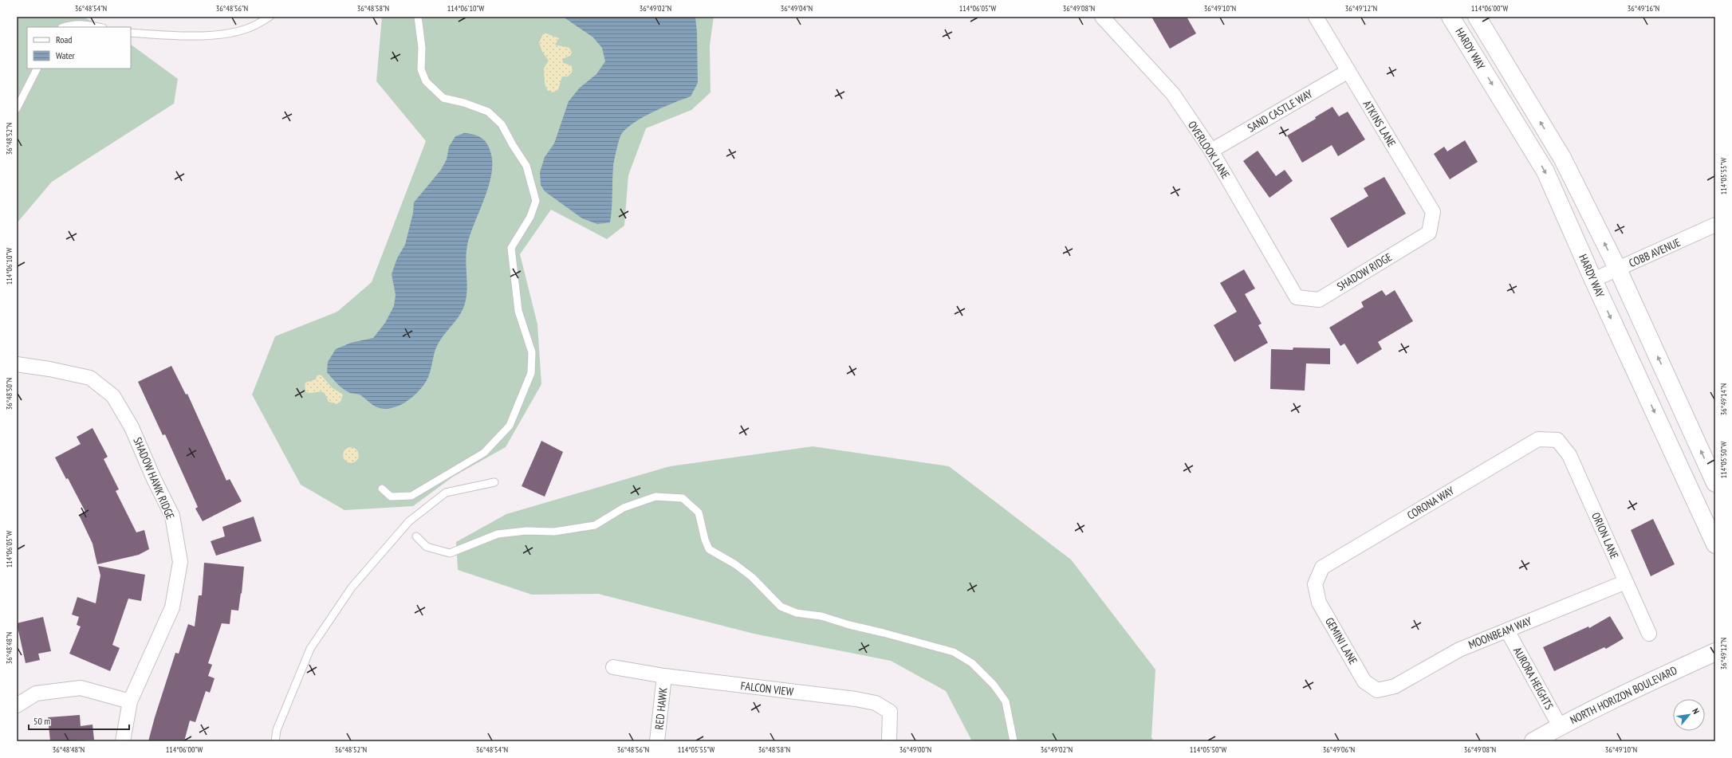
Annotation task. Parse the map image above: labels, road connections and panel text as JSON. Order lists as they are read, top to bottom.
{
  "streets": {
    "main road": ["HARDY WAY", "NORTH HORIZON BOULEVARD"],
    "street": [
      "SAND CASTLE WAY",
      "ATKINS LANE",
      "OVERLOOK LANE",
      "COBB AVENUE",
      "SHADOW RIDGE",
      "SHADOW HAWK RIDGE",
      "CORONA WAY",
      "ORION LANE",
      "MOONBEAM WAY",
      "GEMINI LANE",
      "AURORA HEIGHTS",
      "FALCON VIEW",
      "RED HAWK"
    ]
  },
  "crossings": [
    ["HARDY WAY", "COBB AVENUE"],
    ["SAND CASTLE WAY", "ATKINS LANE"],
    ["SAND CASTLE WAY", "OVERLOOK LANE"],
    ["ATKINS LANE", "SHADOW RIDGE"],
    ["OVERLOOK LANE", "SHADOW RIDGE"],
    ["CORONA WAY", "ORION LANE"],
    ["CORONA WAY", "GEMINI LANE"],
    ["ORION LANE", "MOONBEAM WAY"],
    ["MOONBEAM WAY", "GEMINI LANE"],
    ["MOONBEAM WAY", "AURORA HEIGHTS"],
    ["AURORA HEIGHTS", "NORTH HORIZON BOULEVARD"],
    ["FALCON VIEW", "RED HAWK"]
  ],
  "legend": ["Road", "Water"],
  "scale_bar": "50 m",
  "north": "top right",
  "coordinates": [
    "36°48'54\"N",
    "36°48'56\"N",
    "36°48'58\"N",
    "114°06'10\"W",
    "36°49'02\"N",
    "36°49'04\"N",
    "114°06'05\"W",
    "36°49'08\"N",
    "36°49'10\"N",
    "36°49'12\"N",
    "114°06'00\"W",
    "36°49'16\"N",
    "36°48'52\"N",
    "114°05'55\"W",
    "36°48'50\"N",
    "36°49'14\"N",
    "114°05'50\"W",
    "36°48'48\"N",
    "36°49'00\"N",
    "36°49'06\"N"
  ]
}
